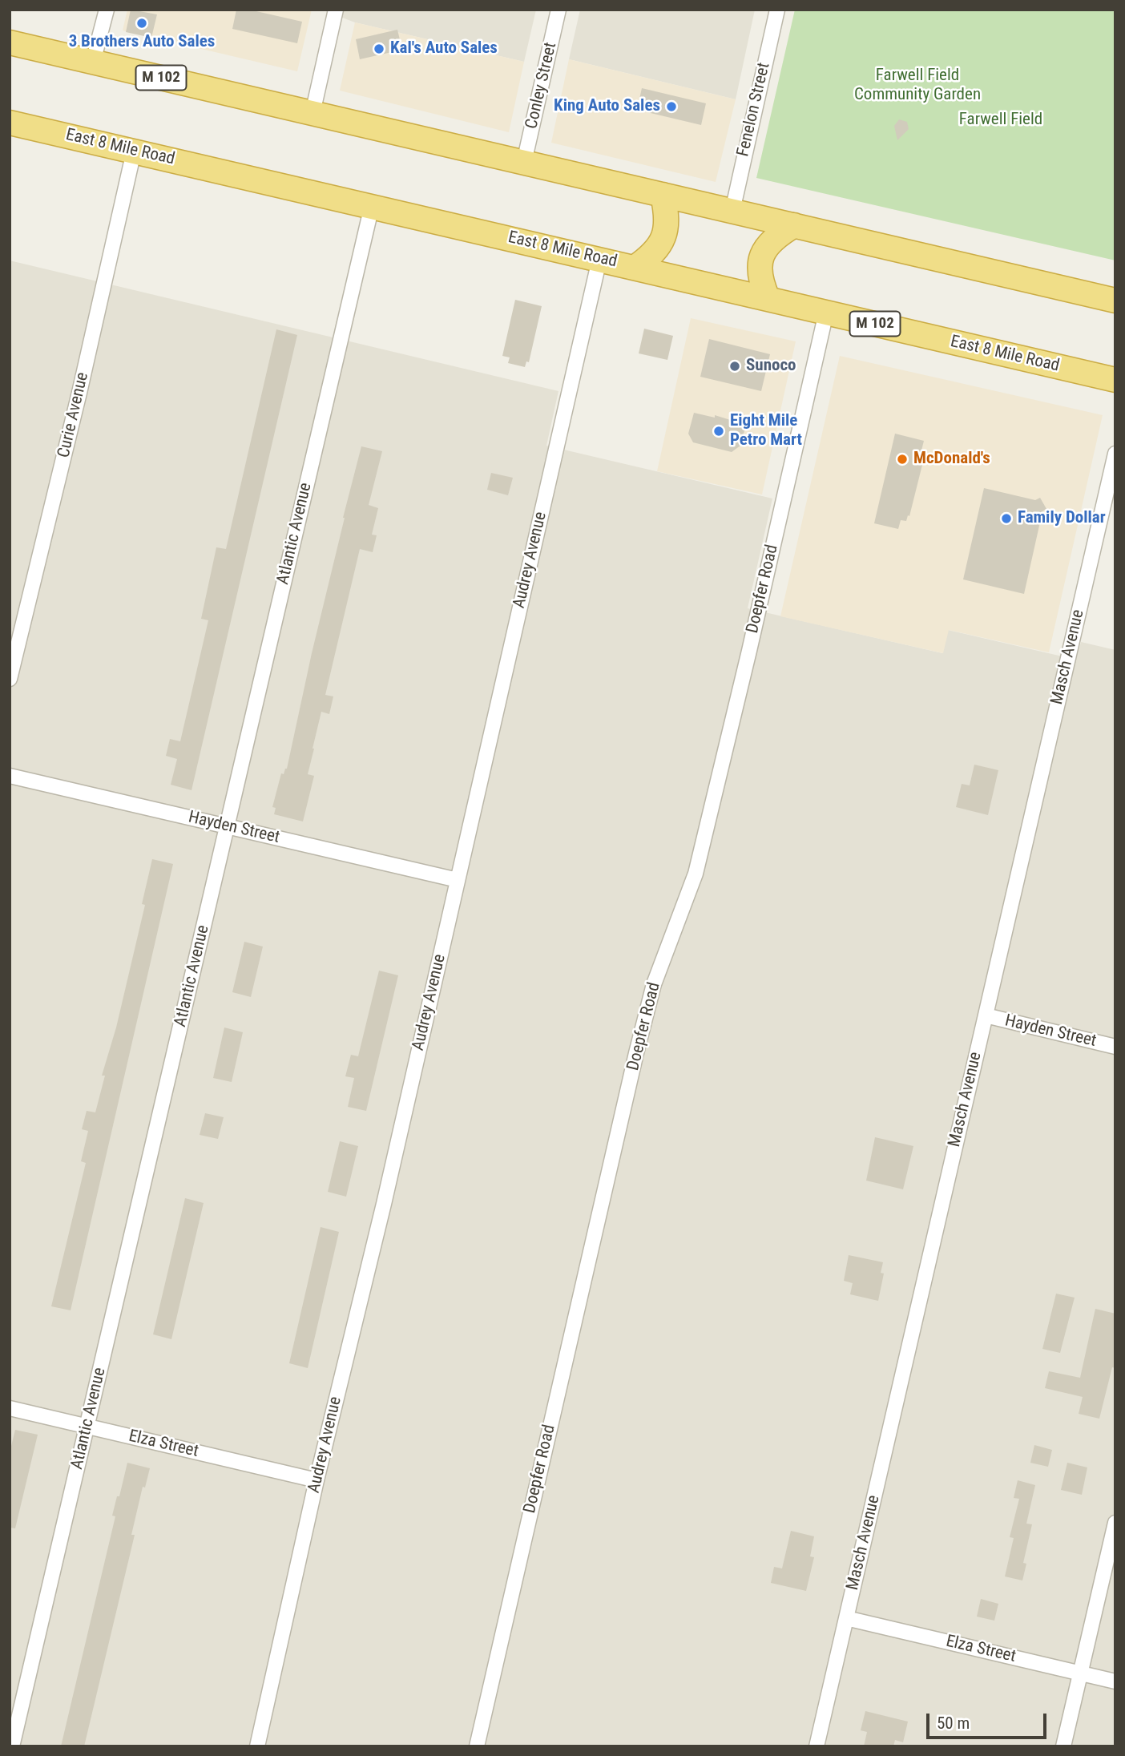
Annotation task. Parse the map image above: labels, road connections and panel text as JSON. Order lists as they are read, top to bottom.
{
  "streets": {
    "highway": ["M 102", "East 8 Mile Road"],
    "street": [
      "Conley Street",
      "Fenelon Street",
      "Curie Avenue",
      "Atlantic Avenue",
      "Audrey Avenue",
      "Doepfer Road",
      "Masch Avenue",
      "Hayden Street",
      "Elza Street"
    ]
  },
  "crossings": [
    ["M 102", "Conley Street"],
    ["M 102", "Fenelon Street"],
    ["East 8 Mile Road", "Curie Avenue"],
    ["East 8 Mile Road", "Atlantic Avenue"],
    ["East 8 Mile Road", "Audrey Avenue"],
    ["East 8 Mile Road", "Doepfer Road"],
    ["Atlantic Avenue", "Hayden Street"],
    ["Atlantic Avenue", "Elza Street"],
    ["Audrey Avenue", "Hayden Street"],
    ["Audrey Avenue", "Elza Street"],
    ["Masch Avenue", "Hayden Street"],
    ["Masch Avenue", "Elza Street"]
  ],
  "parks": ["Farwell Field Community Garden", "Farwell Field"],
  "places": [
    "3 Brothers Auto Sales",
    "Kal's Auto Sales",
    "King Auto Sales",
    "Sunoco",
    "Eight Mile Petro Mart",
    "McDonald's",
    "Family Dollar"
  ],
  "scale_bar": "50 m"
}
